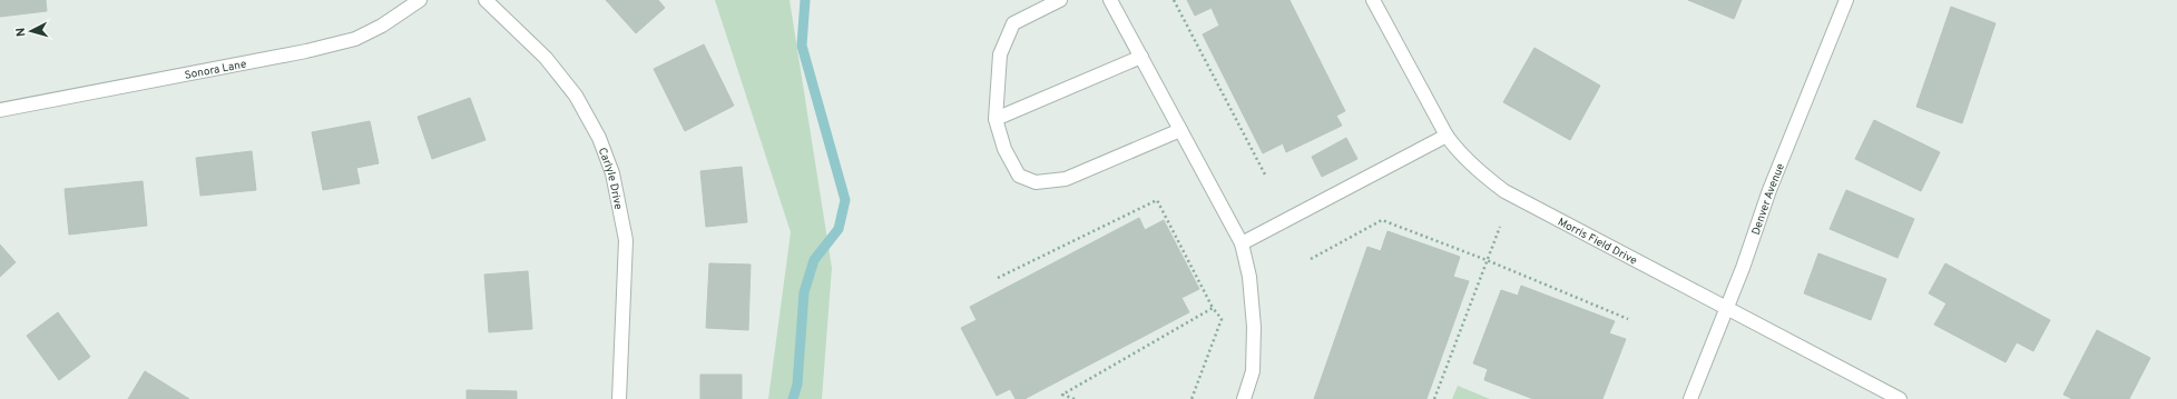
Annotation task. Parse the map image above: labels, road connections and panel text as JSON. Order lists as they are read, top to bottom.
{
  "streets": {
    "street": [
      "Sonora Lane",
      "Carlyle Drive",
      "Denver Avenue",
      "Morris Field Drive"
    ]
  },
  "crossings": [
    ["Denver Avenue", "Morris Field Drive"]
  ],
  "north": "left"
}
